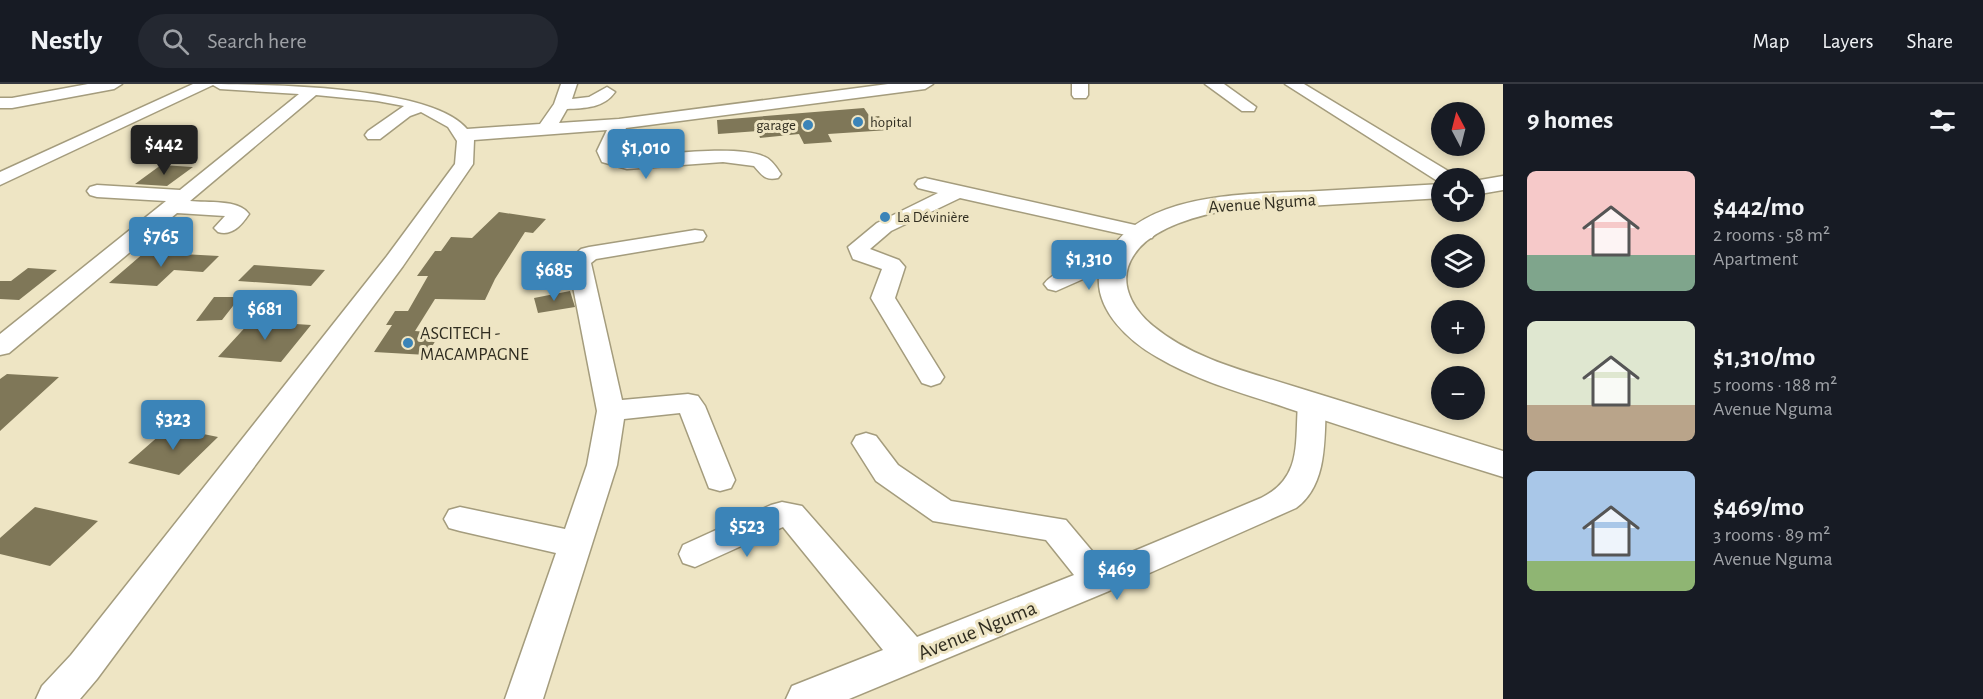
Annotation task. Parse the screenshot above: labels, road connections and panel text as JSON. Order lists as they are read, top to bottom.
{
  "streets": {
    "main road": ["Avenue Nguma"]
  },
  "places": [
    "hopital",
    "garage",
    "La Dévinière",
    "ASCITECH - MACAMPAGNE"
  ],
  "north": "top",
  "page": {
    "header": "Nestly",
    "search": "Search here",
    "nav": ["Map", "Layers", "Share"],
    "heading": "9 homes",
    "map_buttons": ["+", "−"],
    "price": [
      "$442",
      "$1,010",
      "$765",
      "$1,310",
      "$685",
      "$681",
      "$323",
      "$523",
      "$469"
    ],
    "list": [
      {
        "name": "$442/mo",
        "note": "2 rooms · 58 m² · Apartment"
      },
      {
        "name": "$1,310/mo",
        "note": "5 rooms · 188 m² · Avenue Nguma"
      },
      {
        "name": "$469/mo",
        "note": "3 rooms · 89 m² · Avenue Nguma"
      }
    ]
  }
}
